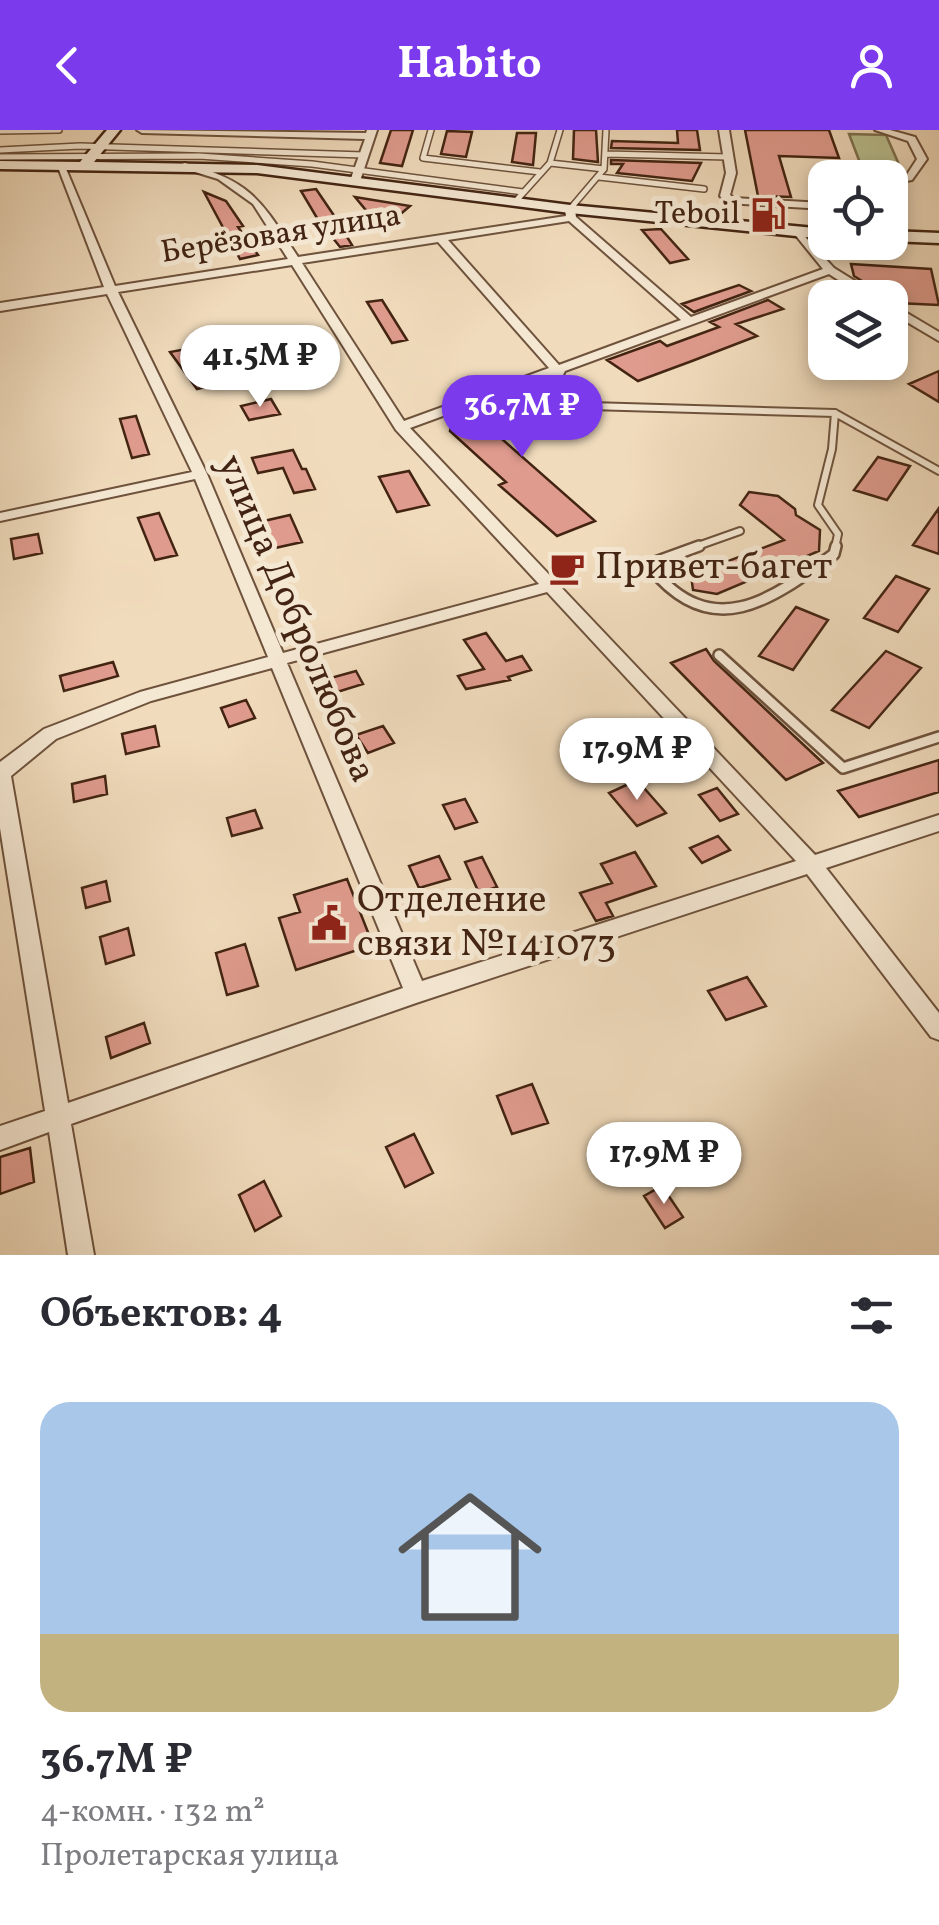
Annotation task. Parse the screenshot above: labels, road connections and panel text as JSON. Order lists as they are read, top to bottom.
{
  "streets": {
    "street": ["Берёзовая улица", "улица Добролюбова"]
  },
  "crossings": [
    ["Берёзовая улица", "улица Добролюбова"]
  ],
  "places": {
    "fuel station": ["Teboil"],
    "cafe": ["Привет-багет"],
    "public building": ["Отделение связи №141073"]
  },
  "page": {
    "header": "Habito",
    "price": [
      "41.5M ₽",
      "36.7M ₽",
      "17.9M ₽",
      "17.9M ₽"
    ],
    "heading": "Объектов: 4",
    "list": [
      {
        "name": "36.7M ₽",
        "note": "4-комн. · 132 m² · Пролетарская улица"
      }
    ]
  }
}
